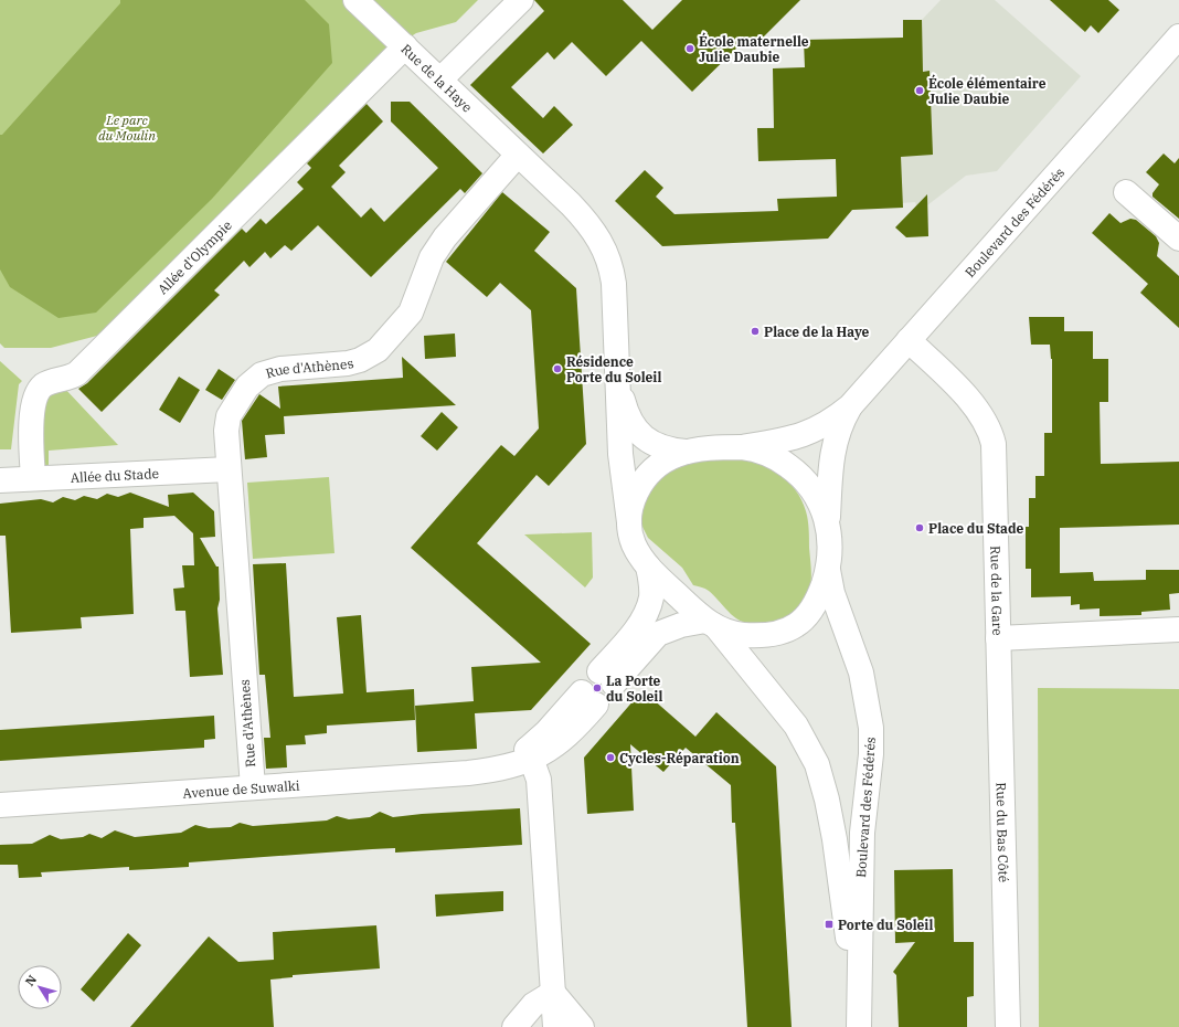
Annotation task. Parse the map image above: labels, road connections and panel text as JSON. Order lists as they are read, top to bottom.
{
  "streets": {
    "street": [
      "Rue de la Haye",
      "Boulevard des Fédérés",
      "Allée d'Olympie",
      "Rue d'Athènes",
      "Allée du Stade",
      "Rue de la Gare",
      "Avenue de Suwalki",
      "Rue du Bas Côté"
    ]
  },
  "crossings": [
    ["Rue de la Haye", "Allée d'Olympie"],
    ["Rue de la Haye", "Rue d'Athènes"],
    ["Boulevard des Fédérés", "Rue de la Gare"],
    ["Allée d'Olympie", "Allée du Stade"],
    ["Rue d'Athènes", "Allée du Stade"],
    ["Rue d'Athènes", "Avenue de Suwalki"],
    ["Rue de la Gare", "Rue du Bas Côté"]
  ],
  "parks": ["Le parc du Moulin"],
  "places": {
    "other": [
      "École maternelle Julie Daubie",
      "École élémentaire Julie Daubie",
      "Place de la Haye",
      "Résidence Porte du Soleil",
      "Place du Stade",
      "La Porte du Soleil",
      "Cycles-Réparation"
    ],
    "transit": ["Porte du Soleil"]
  },
  "north": "top left"
}
